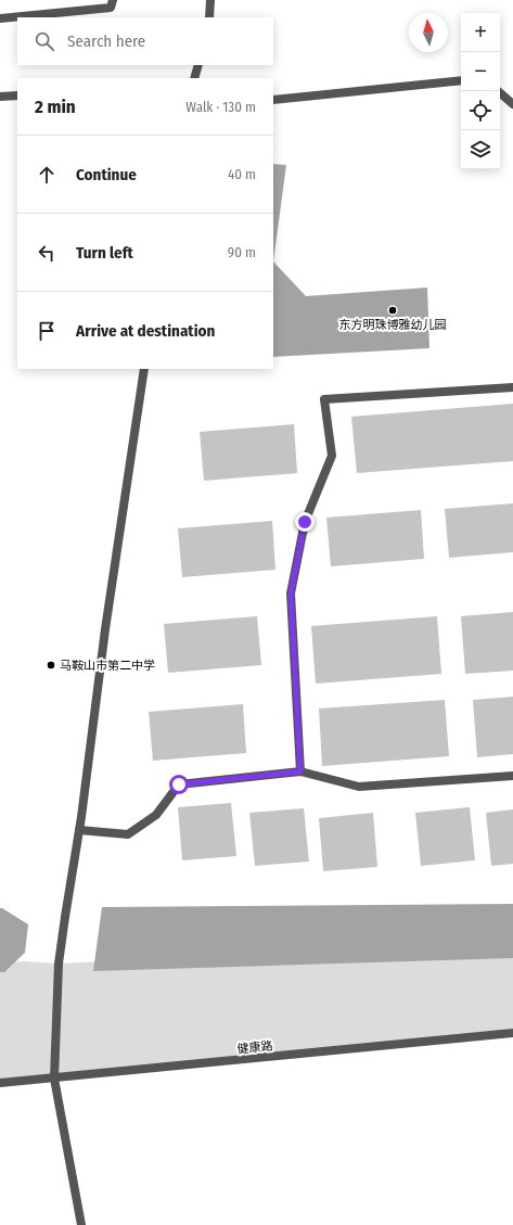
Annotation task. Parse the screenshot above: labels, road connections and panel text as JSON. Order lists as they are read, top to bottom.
{
  "streets": {
    "street": ["健康路"]
  },
  "places": ["东方明珠博雅幼儿园", "马鞍山市第二中学"],
  "north": "top",
  "page": {
    "map_buttons": ["+", "−"],
    "search": "Search here",
    "heading": ["2 min", "Walk · 130 m"],
    "list": [
      ["Continue", "40 m"],
      ["Turn left", "90 m"],
      "Arrive at destination"
    ]
  }
}
